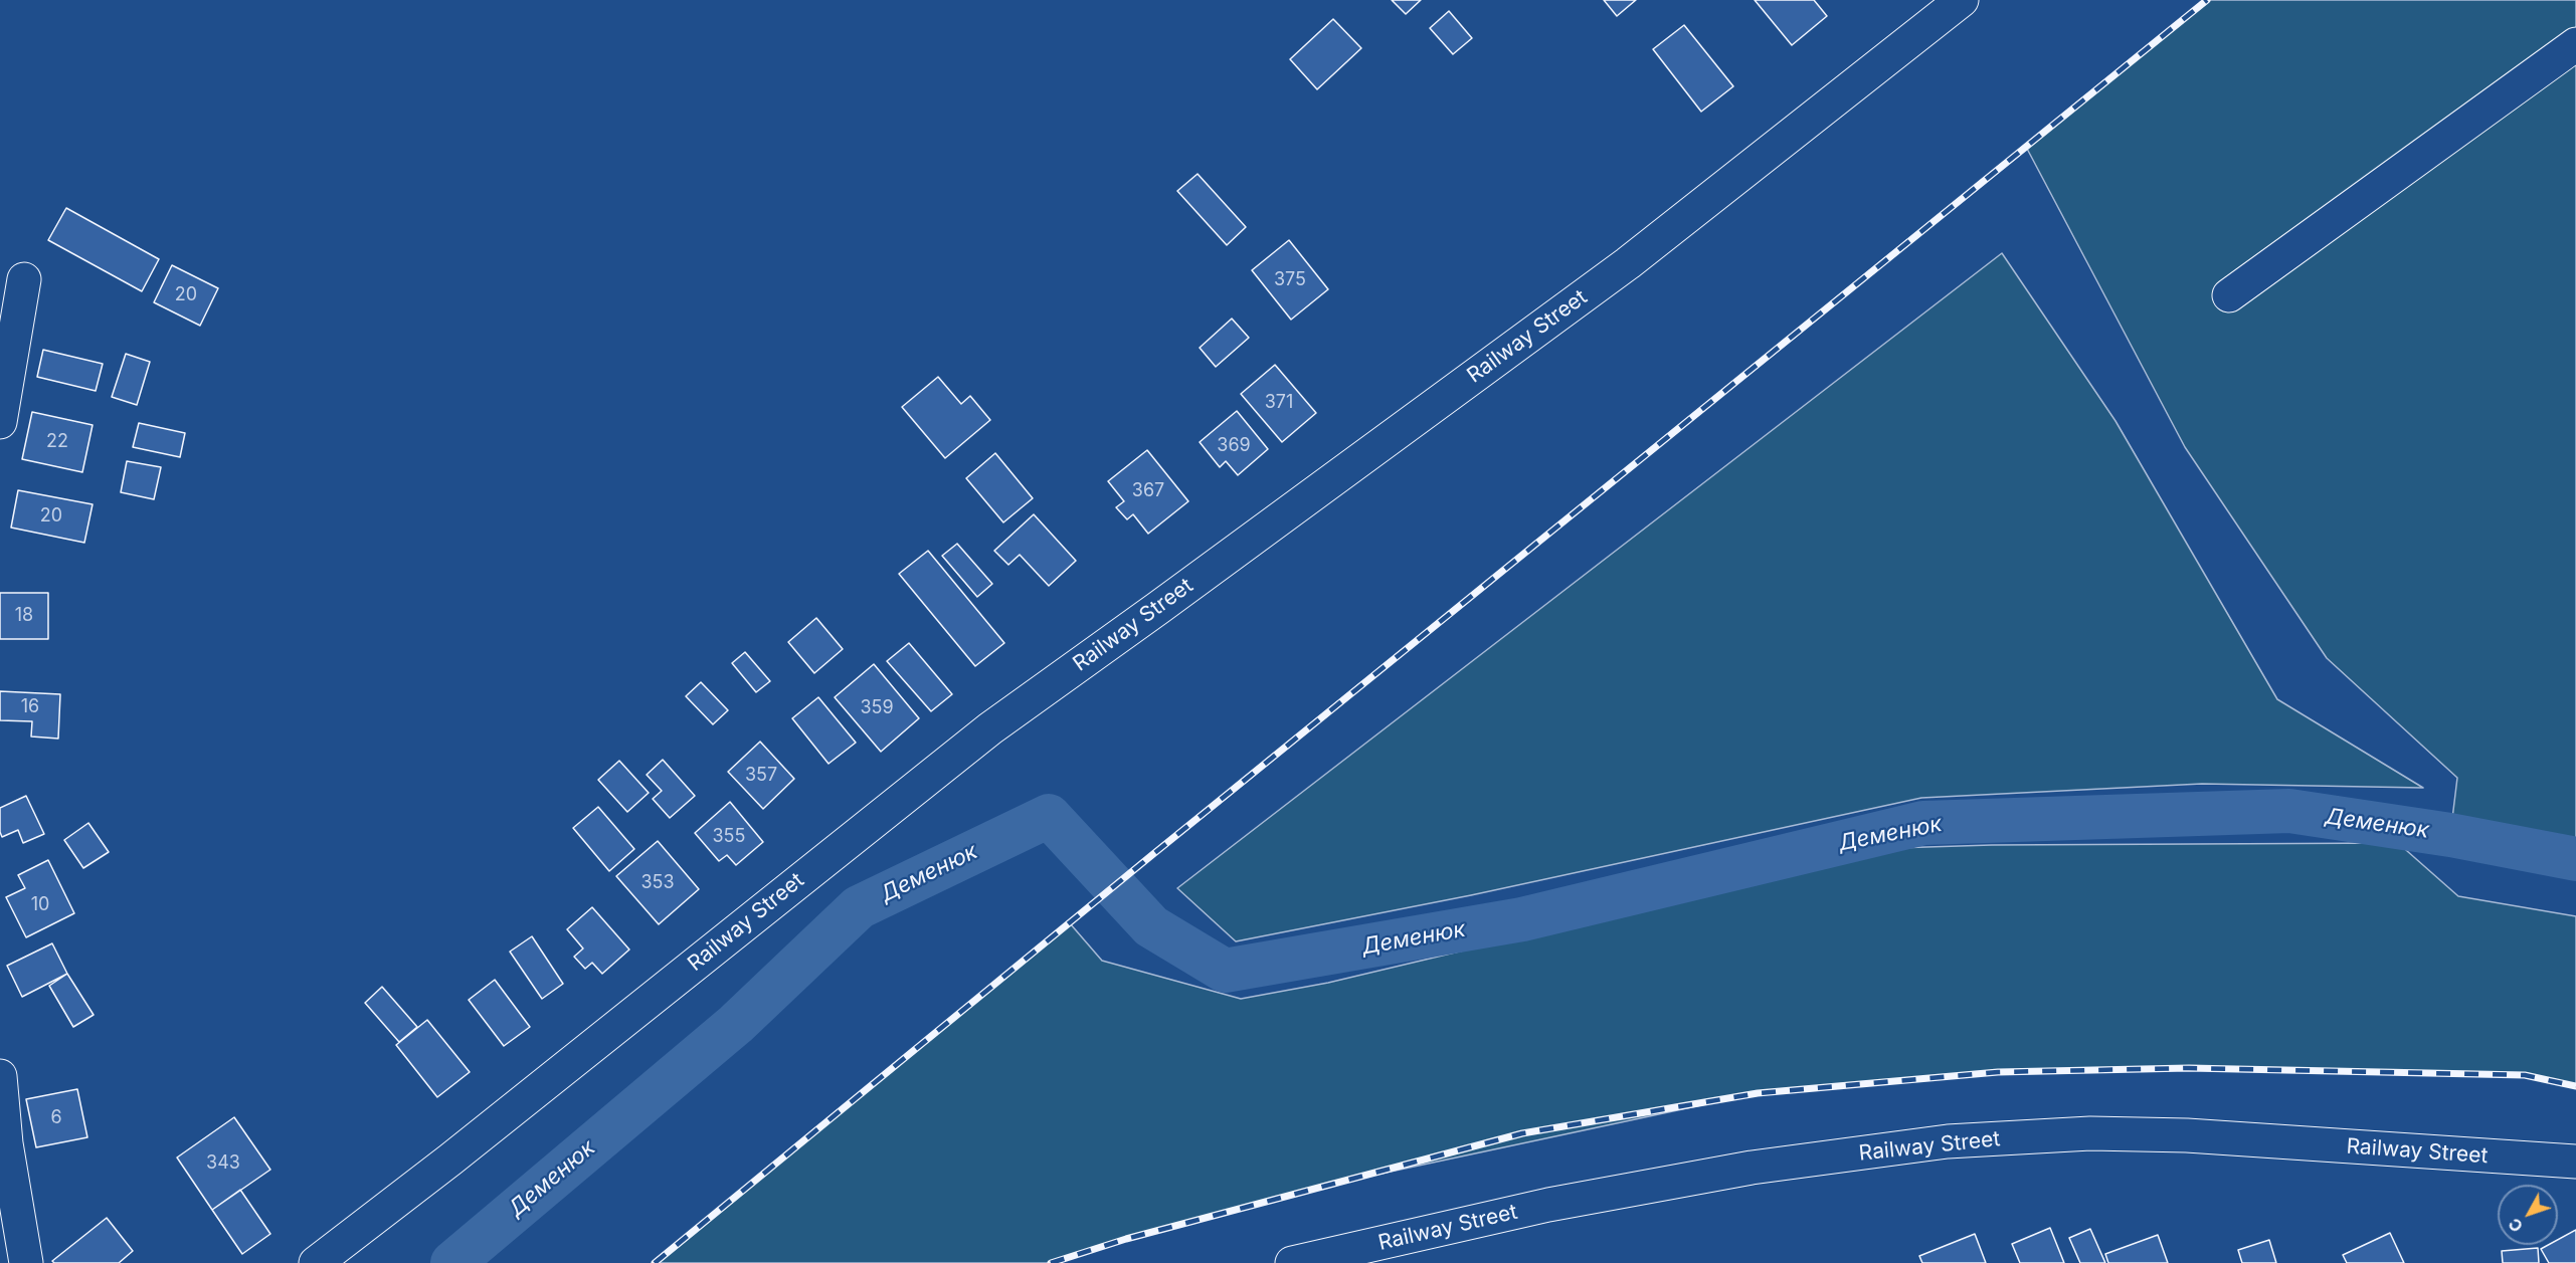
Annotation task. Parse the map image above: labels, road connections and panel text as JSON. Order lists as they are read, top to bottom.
{
  "streets": {
    "street": ["Railway Street"]
  },
  "water": ["Деменюк"],
  "house_numbers": [
    "375",
    "20",
    "371",
    "22",
    "369",
    "367",
    "20",
    "18",
    "16",
    "359",
    "357",
    "355",
    "353",
    "10",
    "6",
    "343"
  ],
  "north": "bottom left"
}
